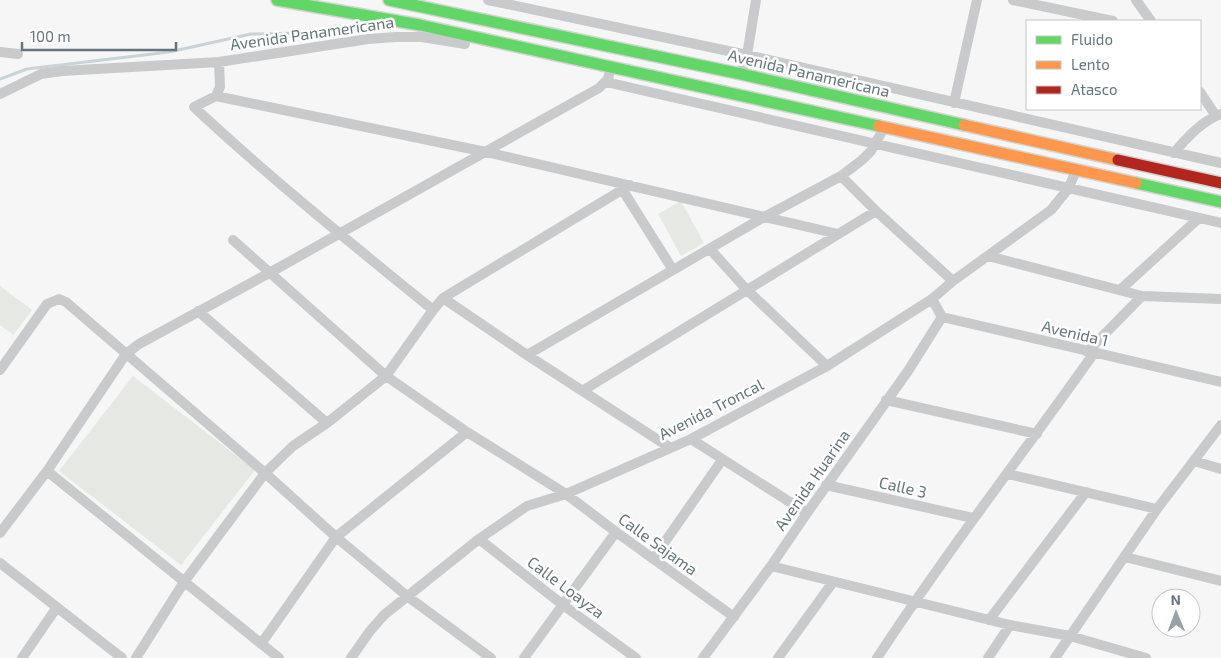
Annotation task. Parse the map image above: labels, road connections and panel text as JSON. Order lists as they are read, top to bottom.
{
  "streets": {
    "highway": ["Avenida Panamericana"],
    "street": [
      "Avenida 1",
      "Avenida Troncal",
      "Avenida Huarina",
      "Calle 3",
      "Calle Sajama",
      "Calle Loayza"
    ]
  },
  "crossings": [
    ["Avenida Panamericana", "Avenida Troncal"],
    ["Avenida 1", "Avenida Huarina"],
    ["Avenida Troncal", "Calle Sajama"],
    ["Avenida Troncal", "Calle Loayza"],
    ["Avenida Huarina", "Calle 3"],
    ["Avenida Huarina", "Calle Sajama"]
  ],
  "legend": ["Fluido", "Lento", "Atasco"],
  "scale_bar": "100 m",
  "north": "top"
}
